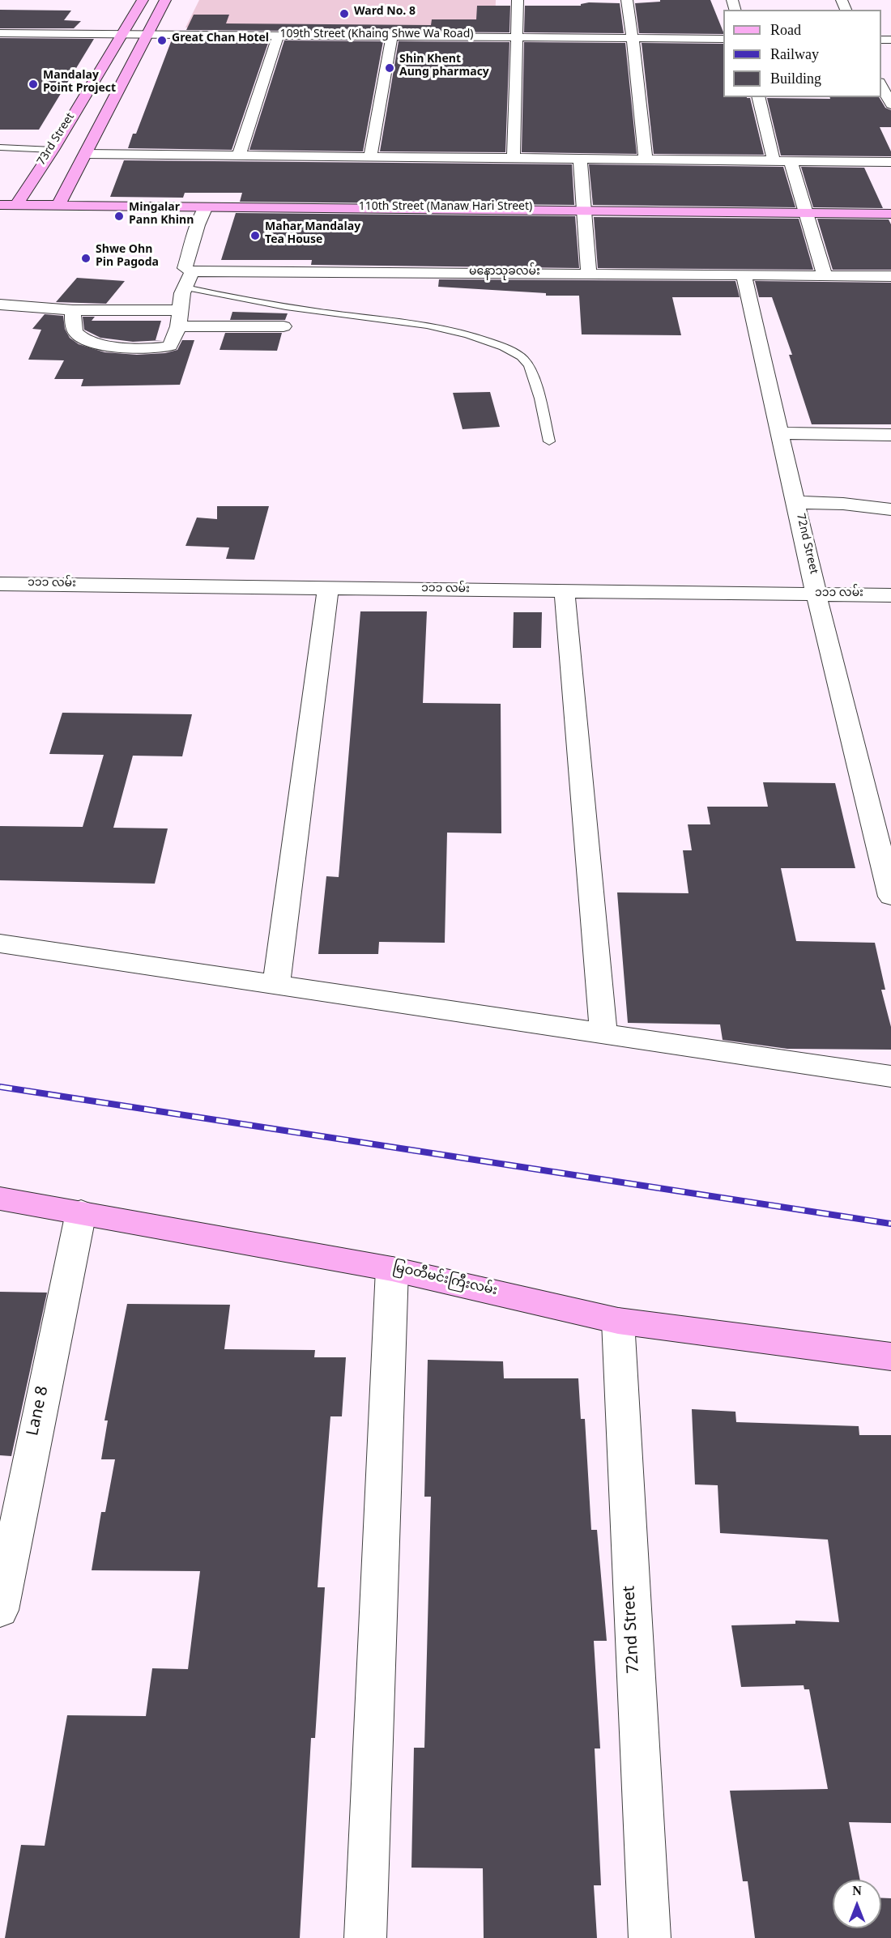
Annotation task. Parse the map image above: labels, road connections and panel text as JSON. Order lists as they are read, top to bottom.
{
  "streets": {
    "main road": ["73rd Street", "110th Street (Manaw Hari Street)", "မြဝတီမင်းကြီးလမ်း"],
    "street": [
      "109th Street (Khaing Shwe Wa Road)",
      "မနောသုခလမ်း",
      "72nd Street",
      "၁၁၁ လမ်း",
      "Lane 8"
    ]
  },
  "crossings": [
    ["109th Street (Khaing Shwe Wa Road)", "73rd Street"],
    ["73rd Street", "110th Street (Manaw Hari Street)"],
    ["မနောသုခလမ်း", "72nd Street"],
    ["72nd Street", "၁၁၁ လမ်း"],
    ["72nd Street", "မြဝတီမင်းကြီးလမ်း"],
    ["မြဝတီမင်းကြီးလမ်း", "Lane 8"]
  ],
  "places": [
    "Ward No. 8",
    "Great Chan Hotel",
    "Shin Khent Aung pharmacy",
    "Mandalay Point Project",
    "Mingalar Pann Khinn",
    "Mahar Mandalay Tea House",
    "Shwe Ohn Pin Pagoda"
  ],
  "legend": ["Road", "Railway", "Building"],
  "north": "top"
}
